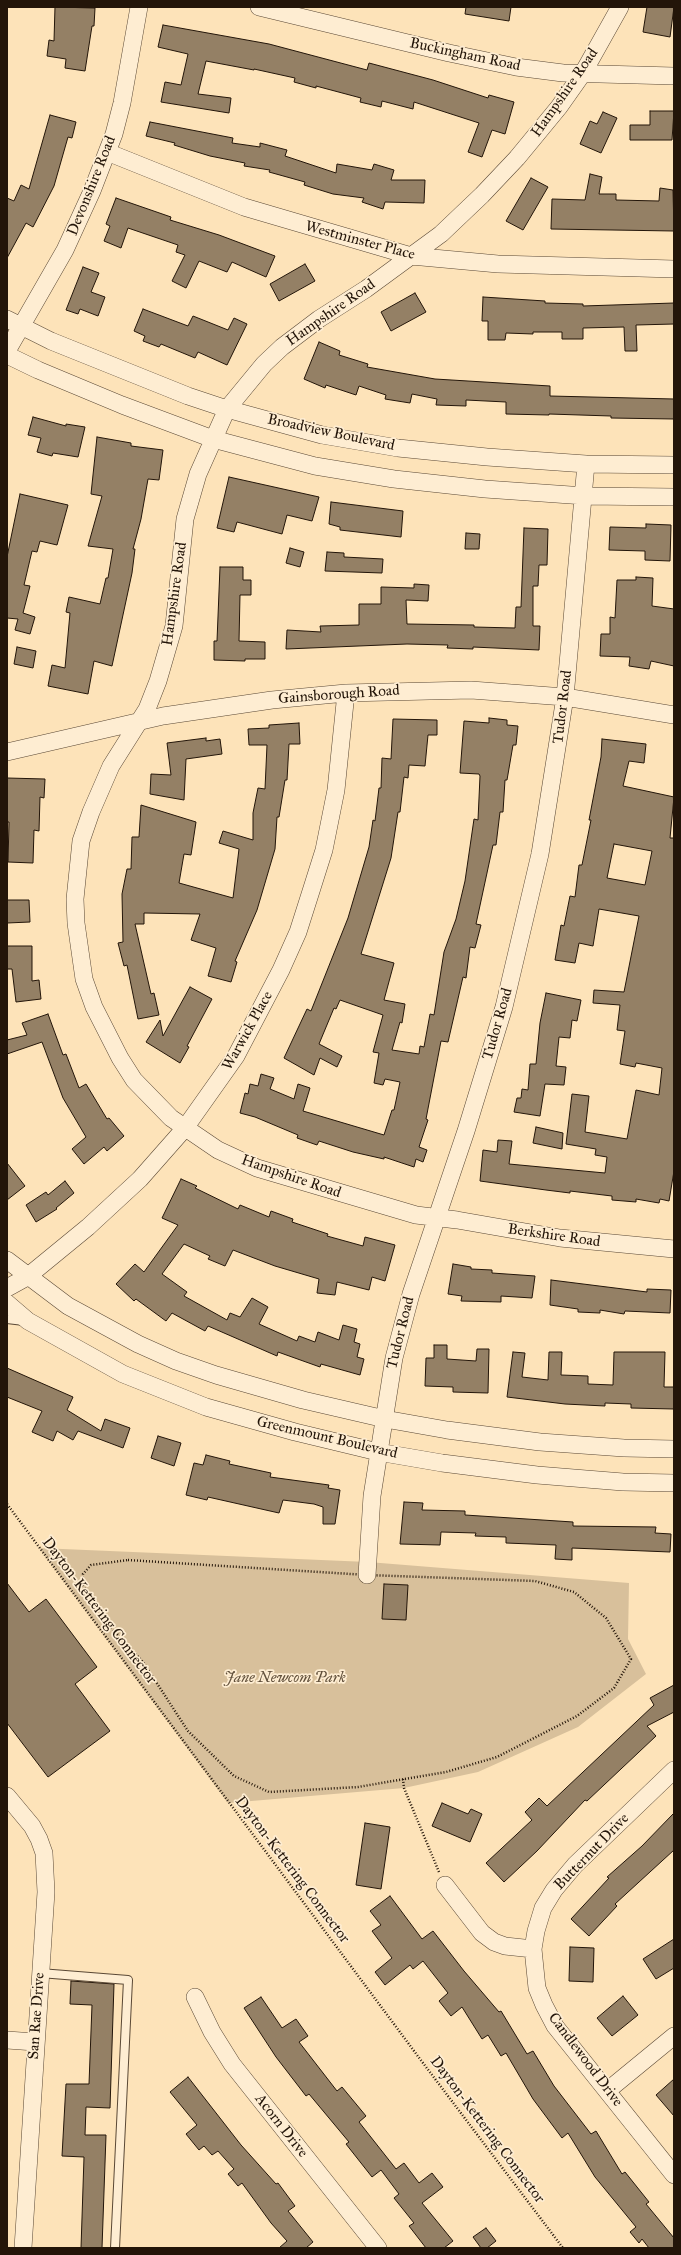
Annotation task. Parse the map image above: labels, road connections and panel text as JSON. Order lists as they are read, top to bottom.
{
  "streets": {
    "street": [
      "Buckingham Road",
      "Hampshire Road",
      "Devonshire Road",
      "Westminster Place",
      "Broadview Boulevard",
      "Gainsborough Road",
      "Tudor Road",
      "Warwick Place",
      "Berkshire Road",
      "Greenmount Boulevard",
      "Butternut Drive",
      "San Rae Drive",
      "Candlewood Drive",
      "Acorn Drive"
    ],
    "path": ["Dayton-Kettering Connector"]
  },
  "crossings": [
    ["Buckingham Road", "Hampshire Road"],
    ["Hampshire Road", "Westminster Place"],
    ["Hampshire Road", "Broadview Boulevard"],
    ["Hampshire Road", "Gainsborough Road"],
    ["Hampshire Road", "Tudor Road"],
    ["Hampshire Road", "Warwick Place"],
    ["Hampshire Road", "Berkshire Road"],
    ["Devonshire Road", "Westminster Place"],
    ["Devonshire Road", "Broadview Boulevard"],
    ["Broadview Boulevard", "Tudor Road"],
    ["Gainsborough Road", "Tudor Road"],
    ["Gainsborough Road", "Warwick Place"],
    ["Tudor Road", "Berkshire Road"],
    ["Tudor Road", "Greenmount Boulevard"],
    ["Warwick Place", "Greenmount Boulevard"],
    ["Butternut Drive", "Candlewood Drive"]
  ],
  "parks": ["Jane Newcom Park"]
}
